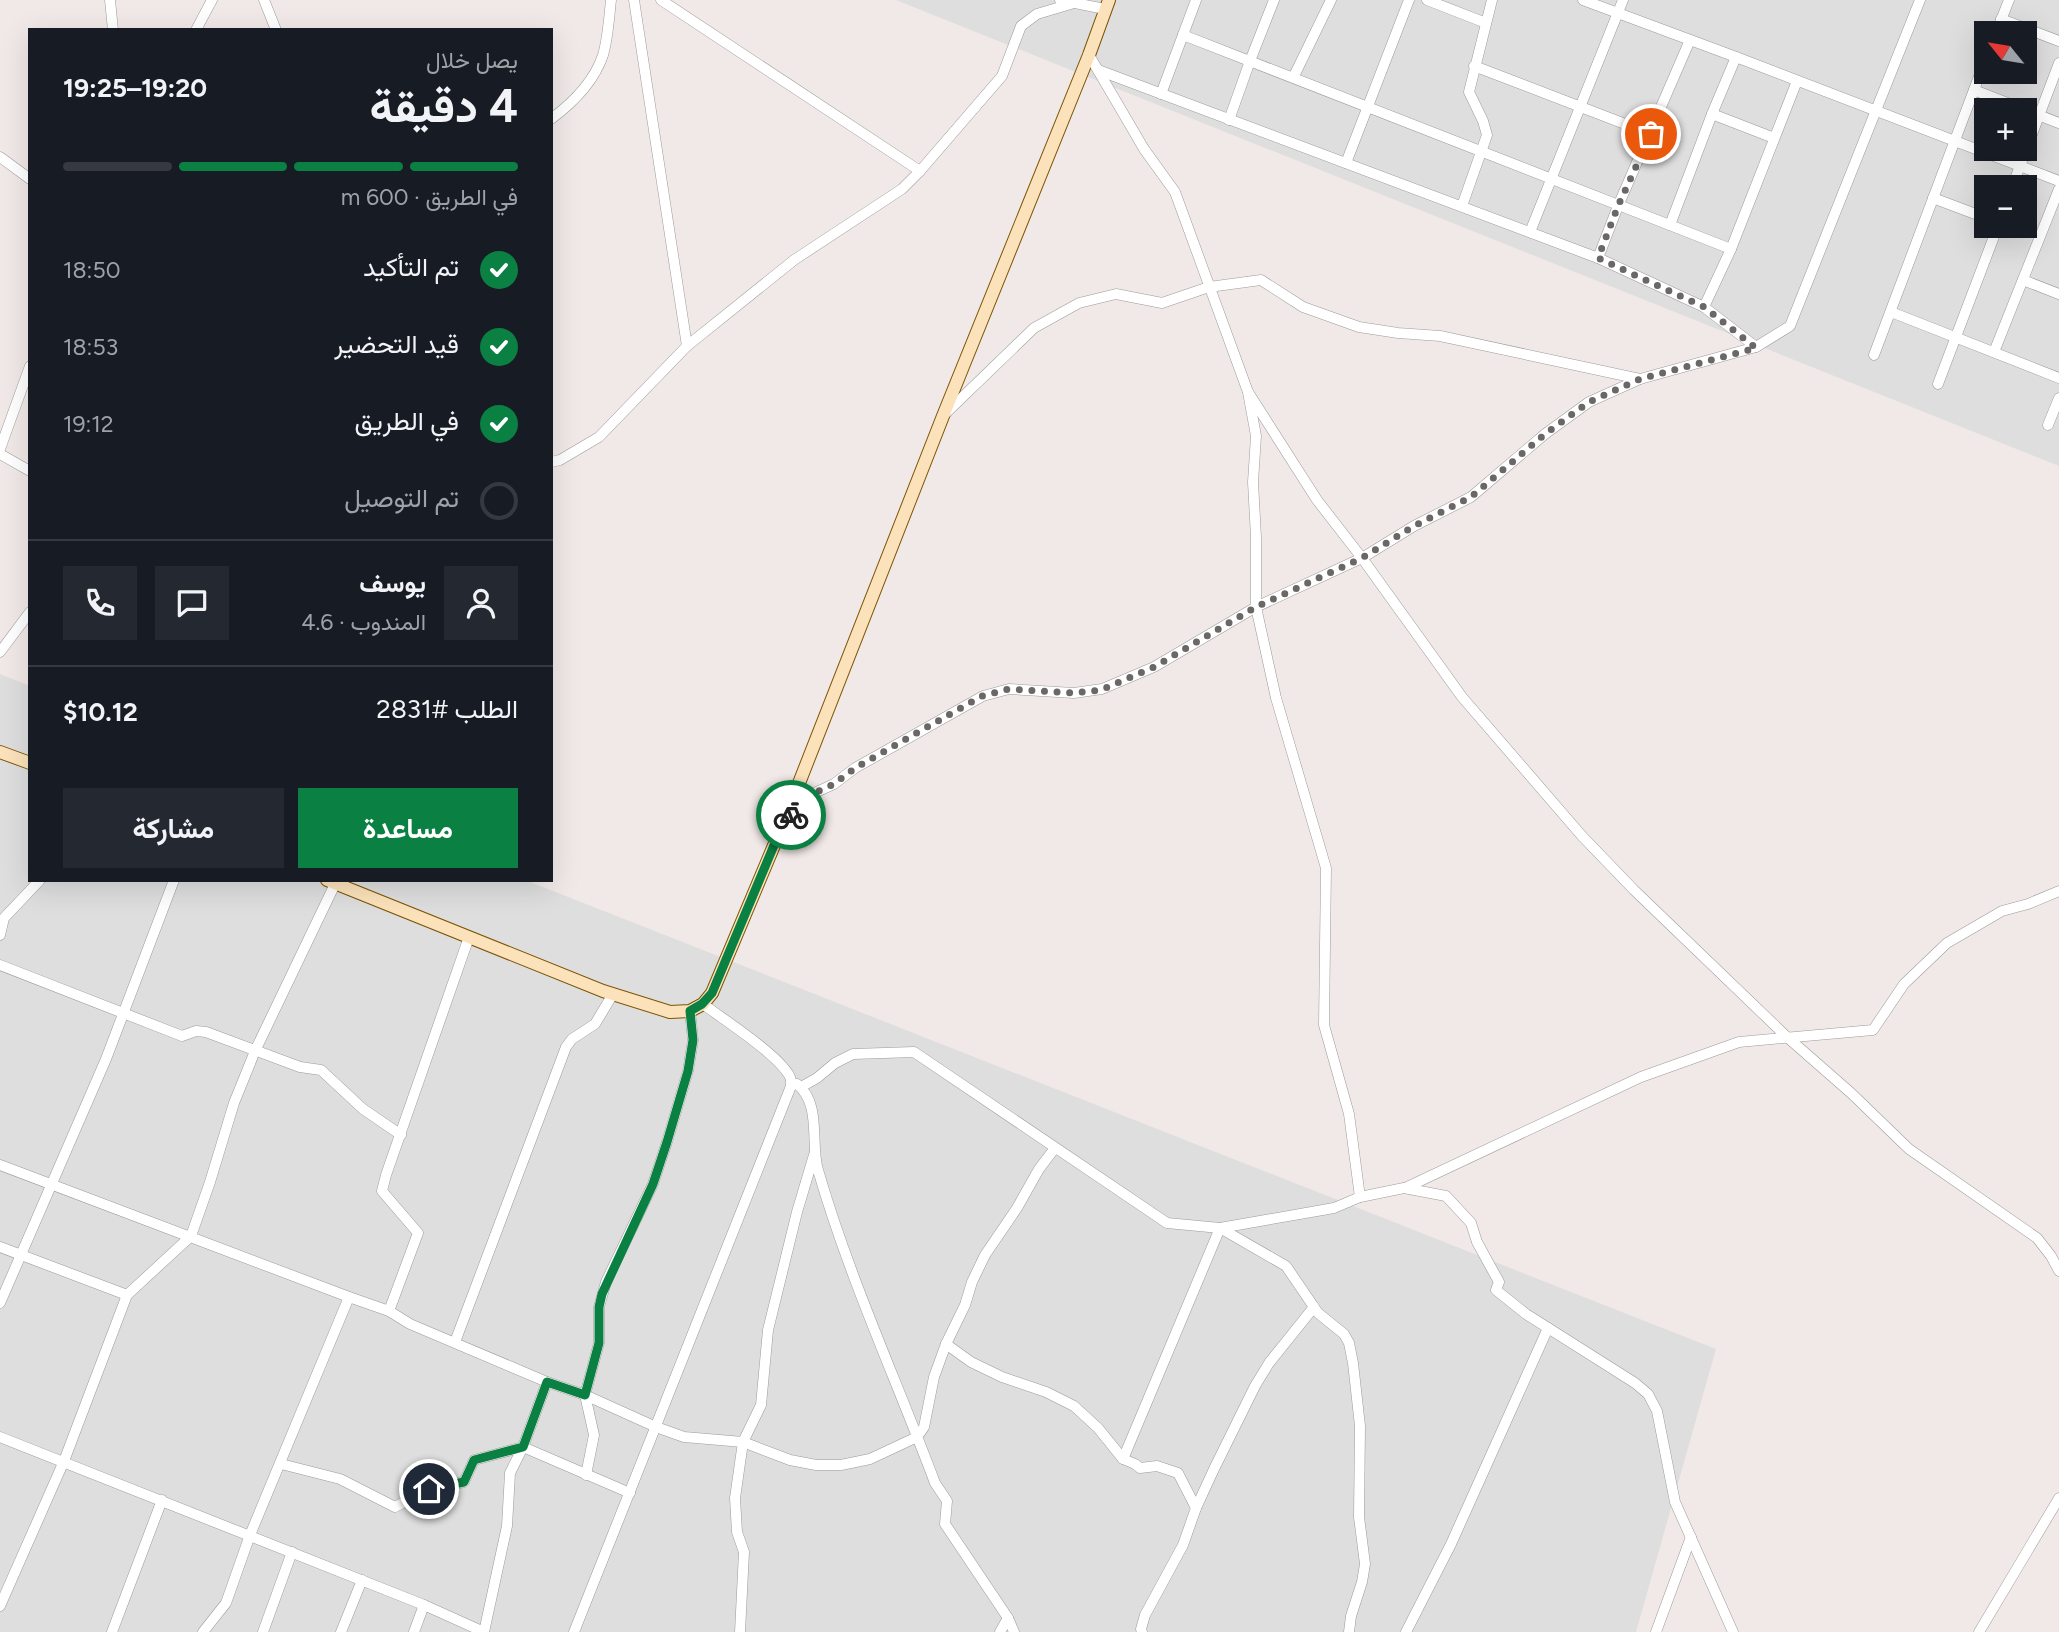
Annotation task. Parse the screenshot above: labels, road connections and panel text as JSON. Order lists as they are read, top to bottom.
{
  "north": "top left",
  "page": {
    "map_buttons": ["+", "−"],
    "heading": ["4 دقيقة", "يصل خلال", "19:20–19:25"],
    "panel": [
      "يوسف",
      "المندوب · 4.6",
      "الطلب #2831",
      "$10.12"
    ],
    "bar": "في الطريق · 600 m",
    "list": [
      ["تم التأكيد", "18:50"],
      ["قيد التحضير", "18:53"],
      ["في الطريق", "19:12"],
      "تم التوصيل"
    ],
    "buttons": ["مساعدة", "مشاركة"]
  }
}
